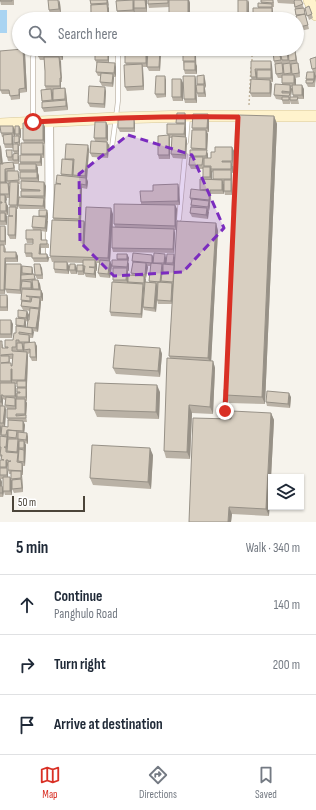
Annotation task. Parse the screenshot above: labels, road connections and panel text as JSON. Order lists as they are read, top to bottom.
{
  "scale_bar": "50 m",
  "page": {
    "search": "Search here",
    "scale": "50 m",
    "heading": ["5 min", "Walk · 340 m"],
    "list": [
      ["Continue", "Panghulo Road", "140 m"],
      ["Turn right", "200 m"],
      "Arrive at destination"
    ],
    "nav": ["Map", "Directions", "Saved"]
  }
}
